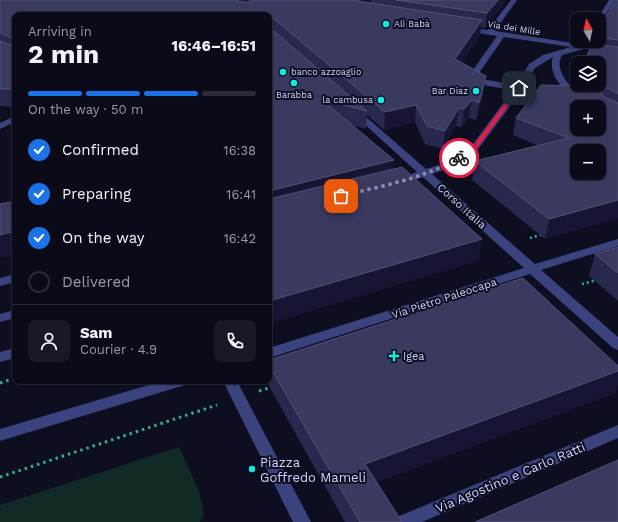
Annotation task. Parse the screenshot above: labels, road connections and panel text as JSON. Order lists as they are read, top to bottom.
{
  "streets": {
    "street": [
      "Via dei Mille",
      "Corso Italia",
      "Via Pietro Paleocapa",
      "Via Agostino e Carlo Ratti"
    ]
  },
  "crossings": [
    ["Corso Italia", "Via Pietro Paleocapa"]
  ],
  "places": {
    "other": [
      "Alì Babà",
      "banco azzoaglio",
      "Barabba",
      "Bar Diaz",
      "la cambusa",
      "Piazza Goffredo Mameli"
    ],
    "health": ["Igea"]
  },
  "north": "top",
  "page": {
    "map_buttons": ["+", "−"],
    "heading": ["2 min", "Arriving in", "16:46–16:51"],
    "panel": ["Sam", "Courier · 4.9"],
    "bar": "On the way · 50 m",
    "list": [
      ["Confirmed", "16:38"],
      ["Preparing", "16:41"],
      ["On the way", "16:42"],
      "Delivered"
    ]
  }
}
